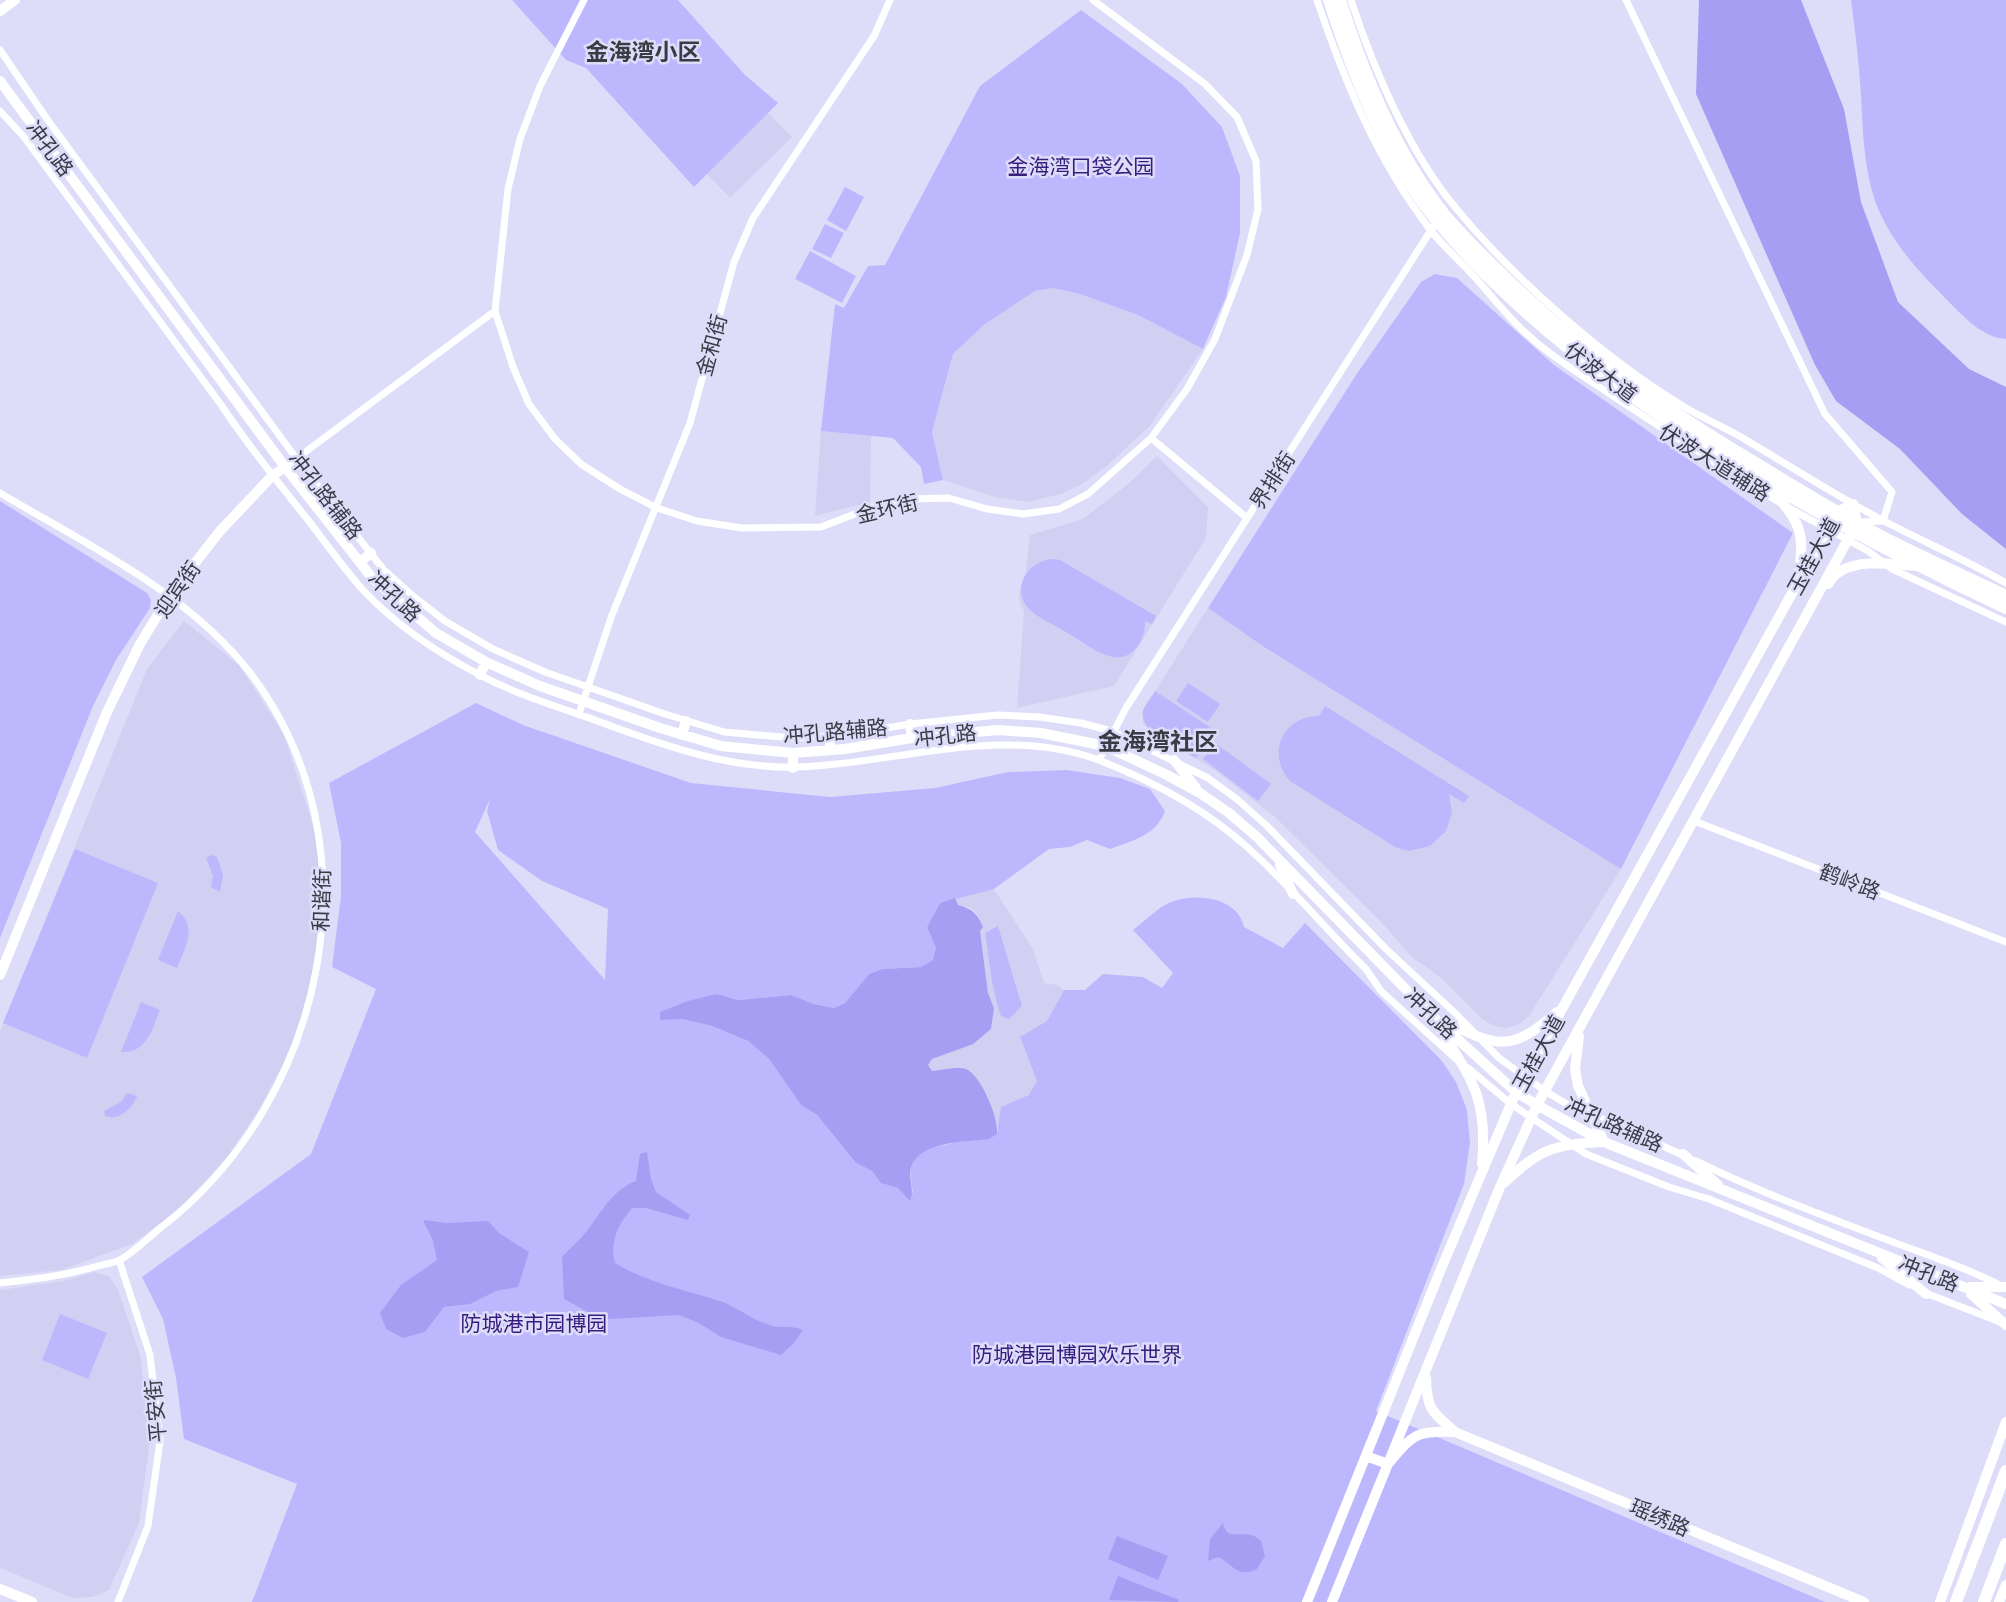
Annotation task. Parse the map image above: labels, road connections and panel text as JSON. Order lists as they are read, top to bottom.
{
  "streets": {
    "main road": [
      "冲孔路",
      "伏波大道",
      "玉桂大道",
      "迎宾街",
      "瑶绣路"
    ],
    "street": [
      "金和街",
      "伏波大道辅路",
      "界排街",
      "冲孔路辅路",
      "金环街",
      "鹤岭路",
      "和谐街",
      "平安街"
    ]
  },
  "crossings": [
    ["冲孔路", "金和街"],
    ["冲孔路", "界排街"],
    ["冲孔路", "玉桂大道"],
    ["冲孔路", "迎宾街"],
    ["金和街", "冲孔路辅路"],
    ["金和街", "金环街"],
    ["伏波大道", "伏波大道辅路"],
    ["伏波大道", "界排街"],
    ["伏波大道", "玉桂大道"],
    ["伏波大道辅路", "界排街"],
    ["伏波大道辅路", "玉桂大道"],
    ["界排街", "冲孔路辅路"],
    ["冲孔路辅路", "玉桂大道"],
    ["冲孔路辅路", "迎宾街"],
    ["金环街", "迎宾街"],
    ["玉桂大道", "鹤岭路"],
    ["迎宾街", "和谐街"],
    ["和谐街", "平安街"]
  ],
  "districts": ["金海湾小区", "金海湾社区"],
  "parks": ["金海湾口袋公园", "防城港市园博园", "防城港园博园欢乐世界"]
}
